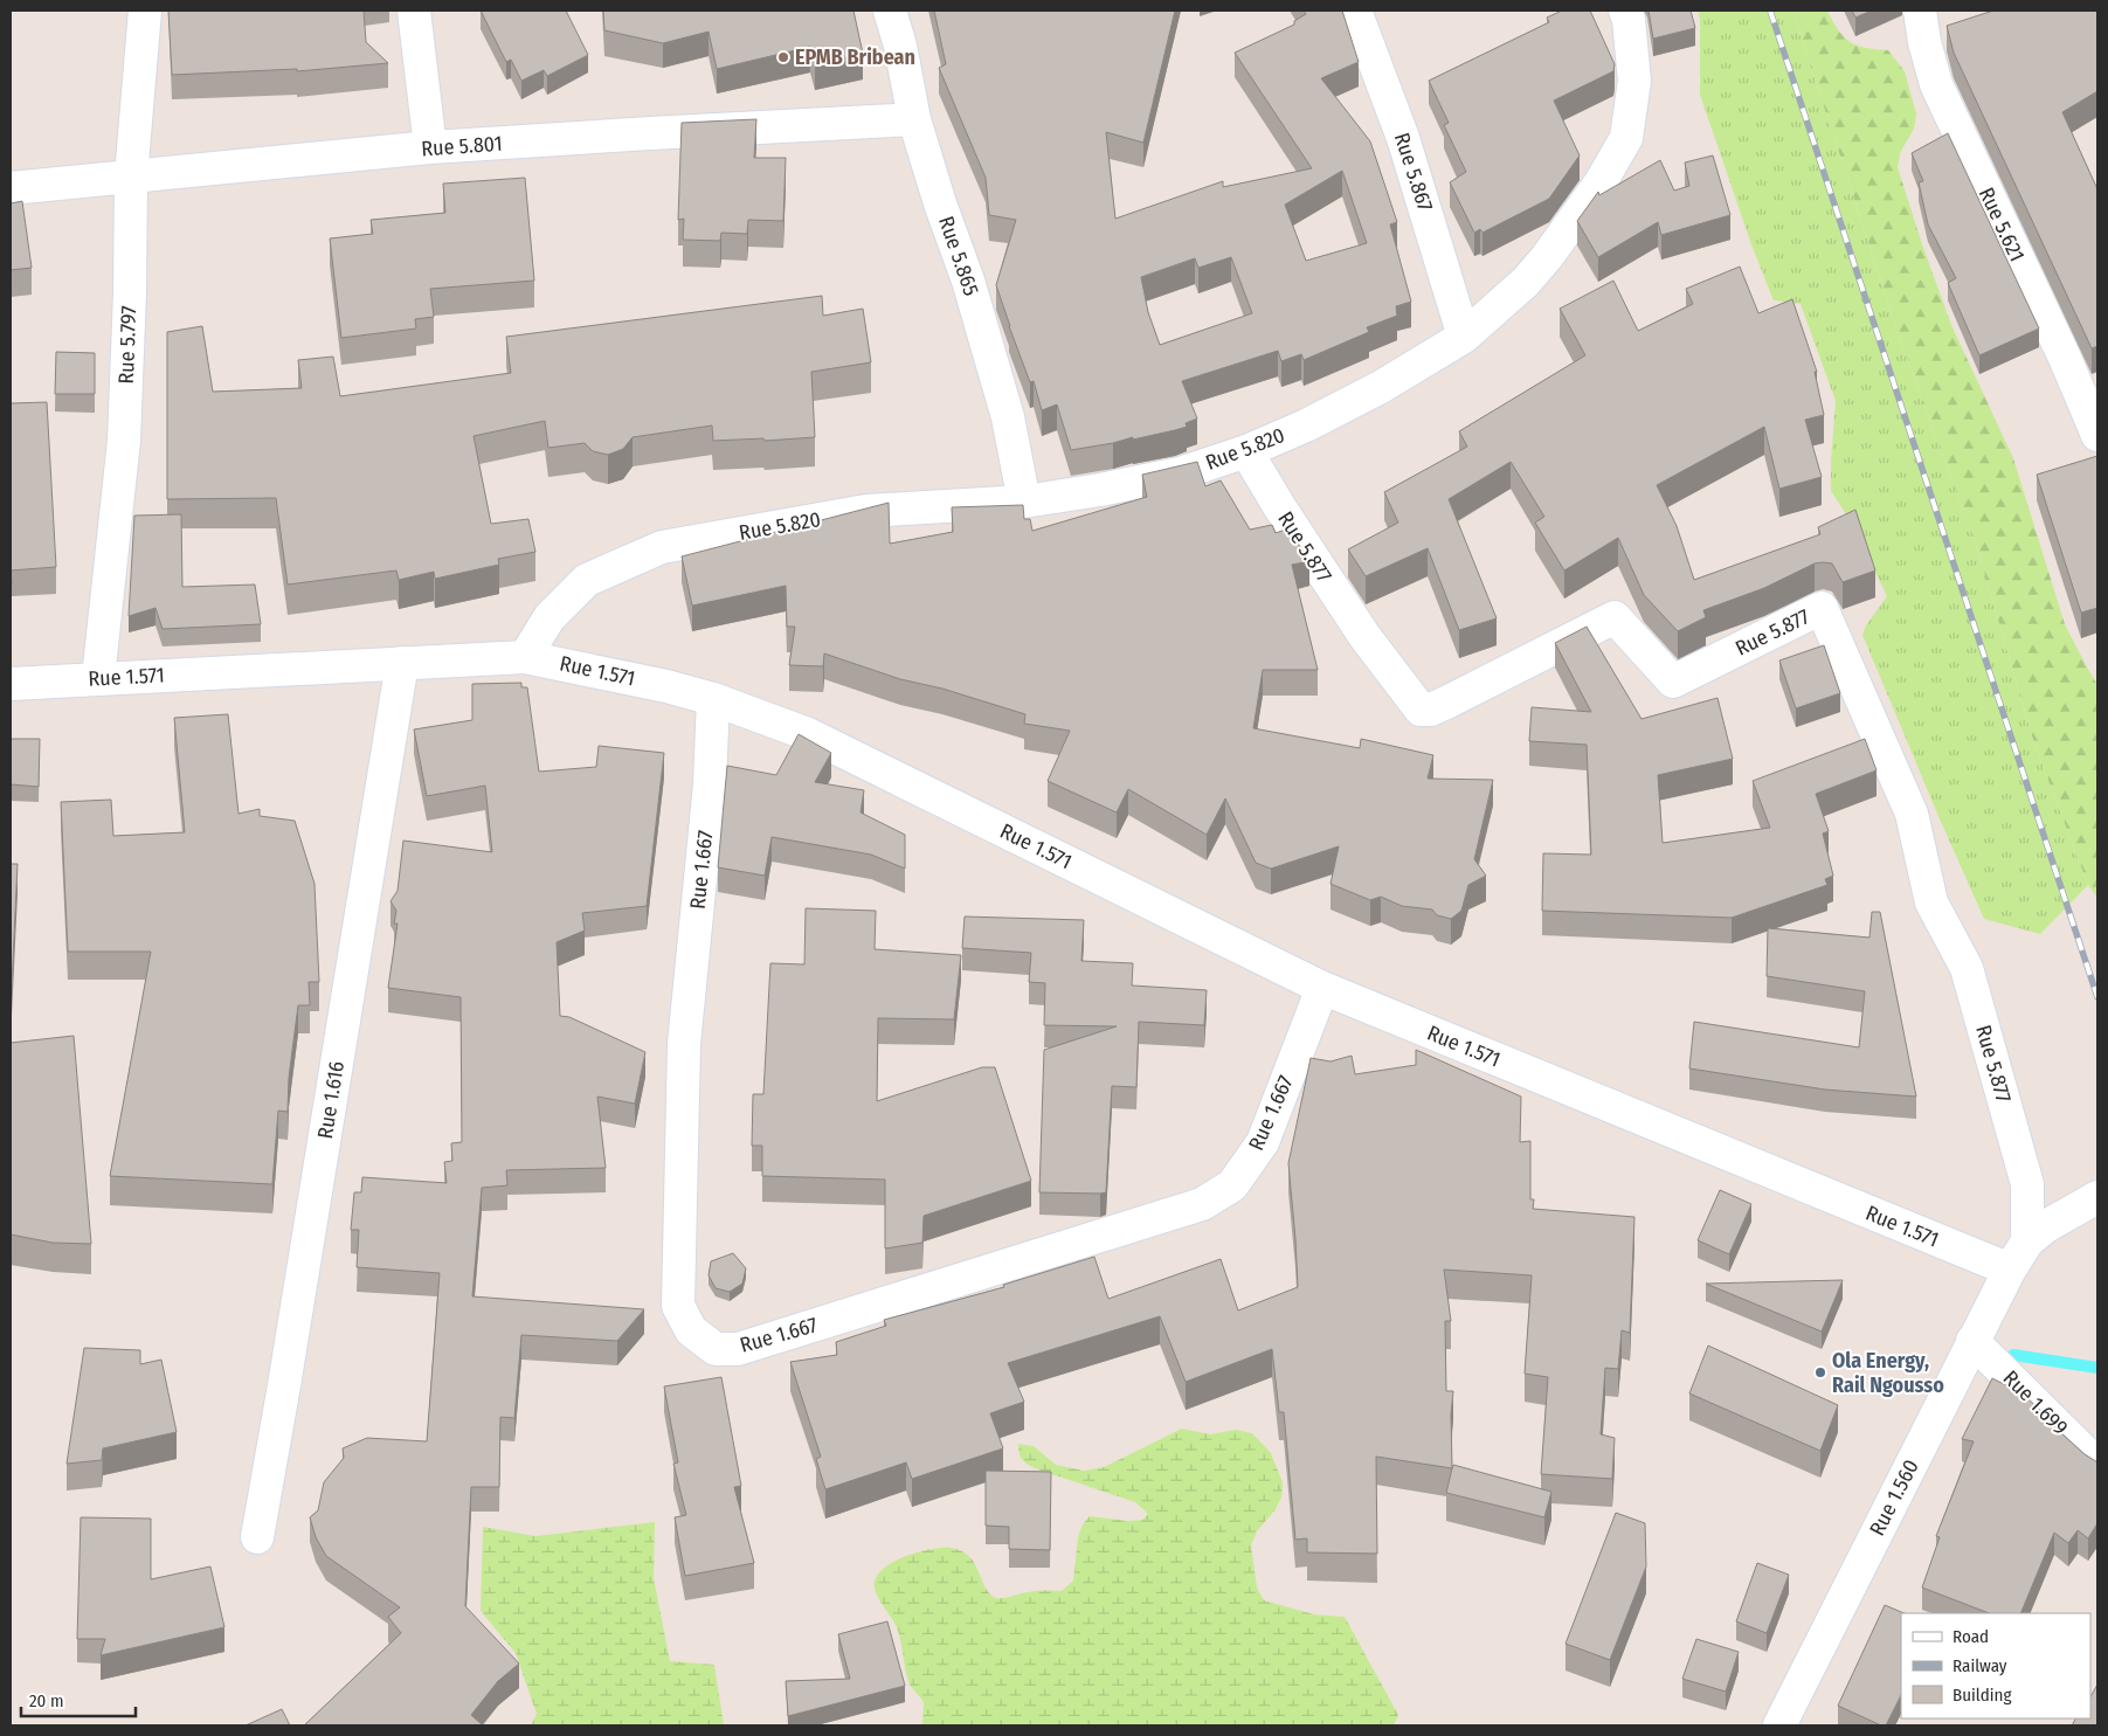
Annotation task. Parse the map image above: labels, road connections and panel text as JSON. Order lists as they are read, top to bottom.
{
  "streets": {
    "street": [
      "Rue 5.801",
      "Rue 5.867",
      "Rue 5.621",
      "Rue 5.865",
      "Rue 5.797",
      "Rue 5.820",
      "Rue 5.877",
      "Rue 1.571",
      "Rue 1.667",
      "Rue 1.616",
      "Rue 1.699",
      "Rue 1.560"
    ]
  },
  "crossings": [
    ["Rue 5.801", "Rue 5.865"],
    ["Rue 5.801", "Rue 5.797"],
    ["Rue 5.867", "Rue 5.820"],
    ["Rue 5.865", "Rue 5.820"],
    ["Rue 5.797", "Rue 1.571"],
    ["Rue 5.820", "Rue 5.877"],
    ["Rue 5.820", "Rue 1.571"],
    ["Rue 5.877", "Rue 1.560"],
    ["Rue 1.571", "Rue 1.667"],
    ["Rue 1.571", "Rue 1.616"],
    ["Rue 1.571", "Rue 1.560"],
    ["Rue 1.699", "Rue 1.560"]
  ],
  "places": ["EPMB Bribean", "Ola Energy, Rail Ngousso"],
  "legend": ["Road", "Railway", "Building"],
  "scale_bar": "20 m"
}
